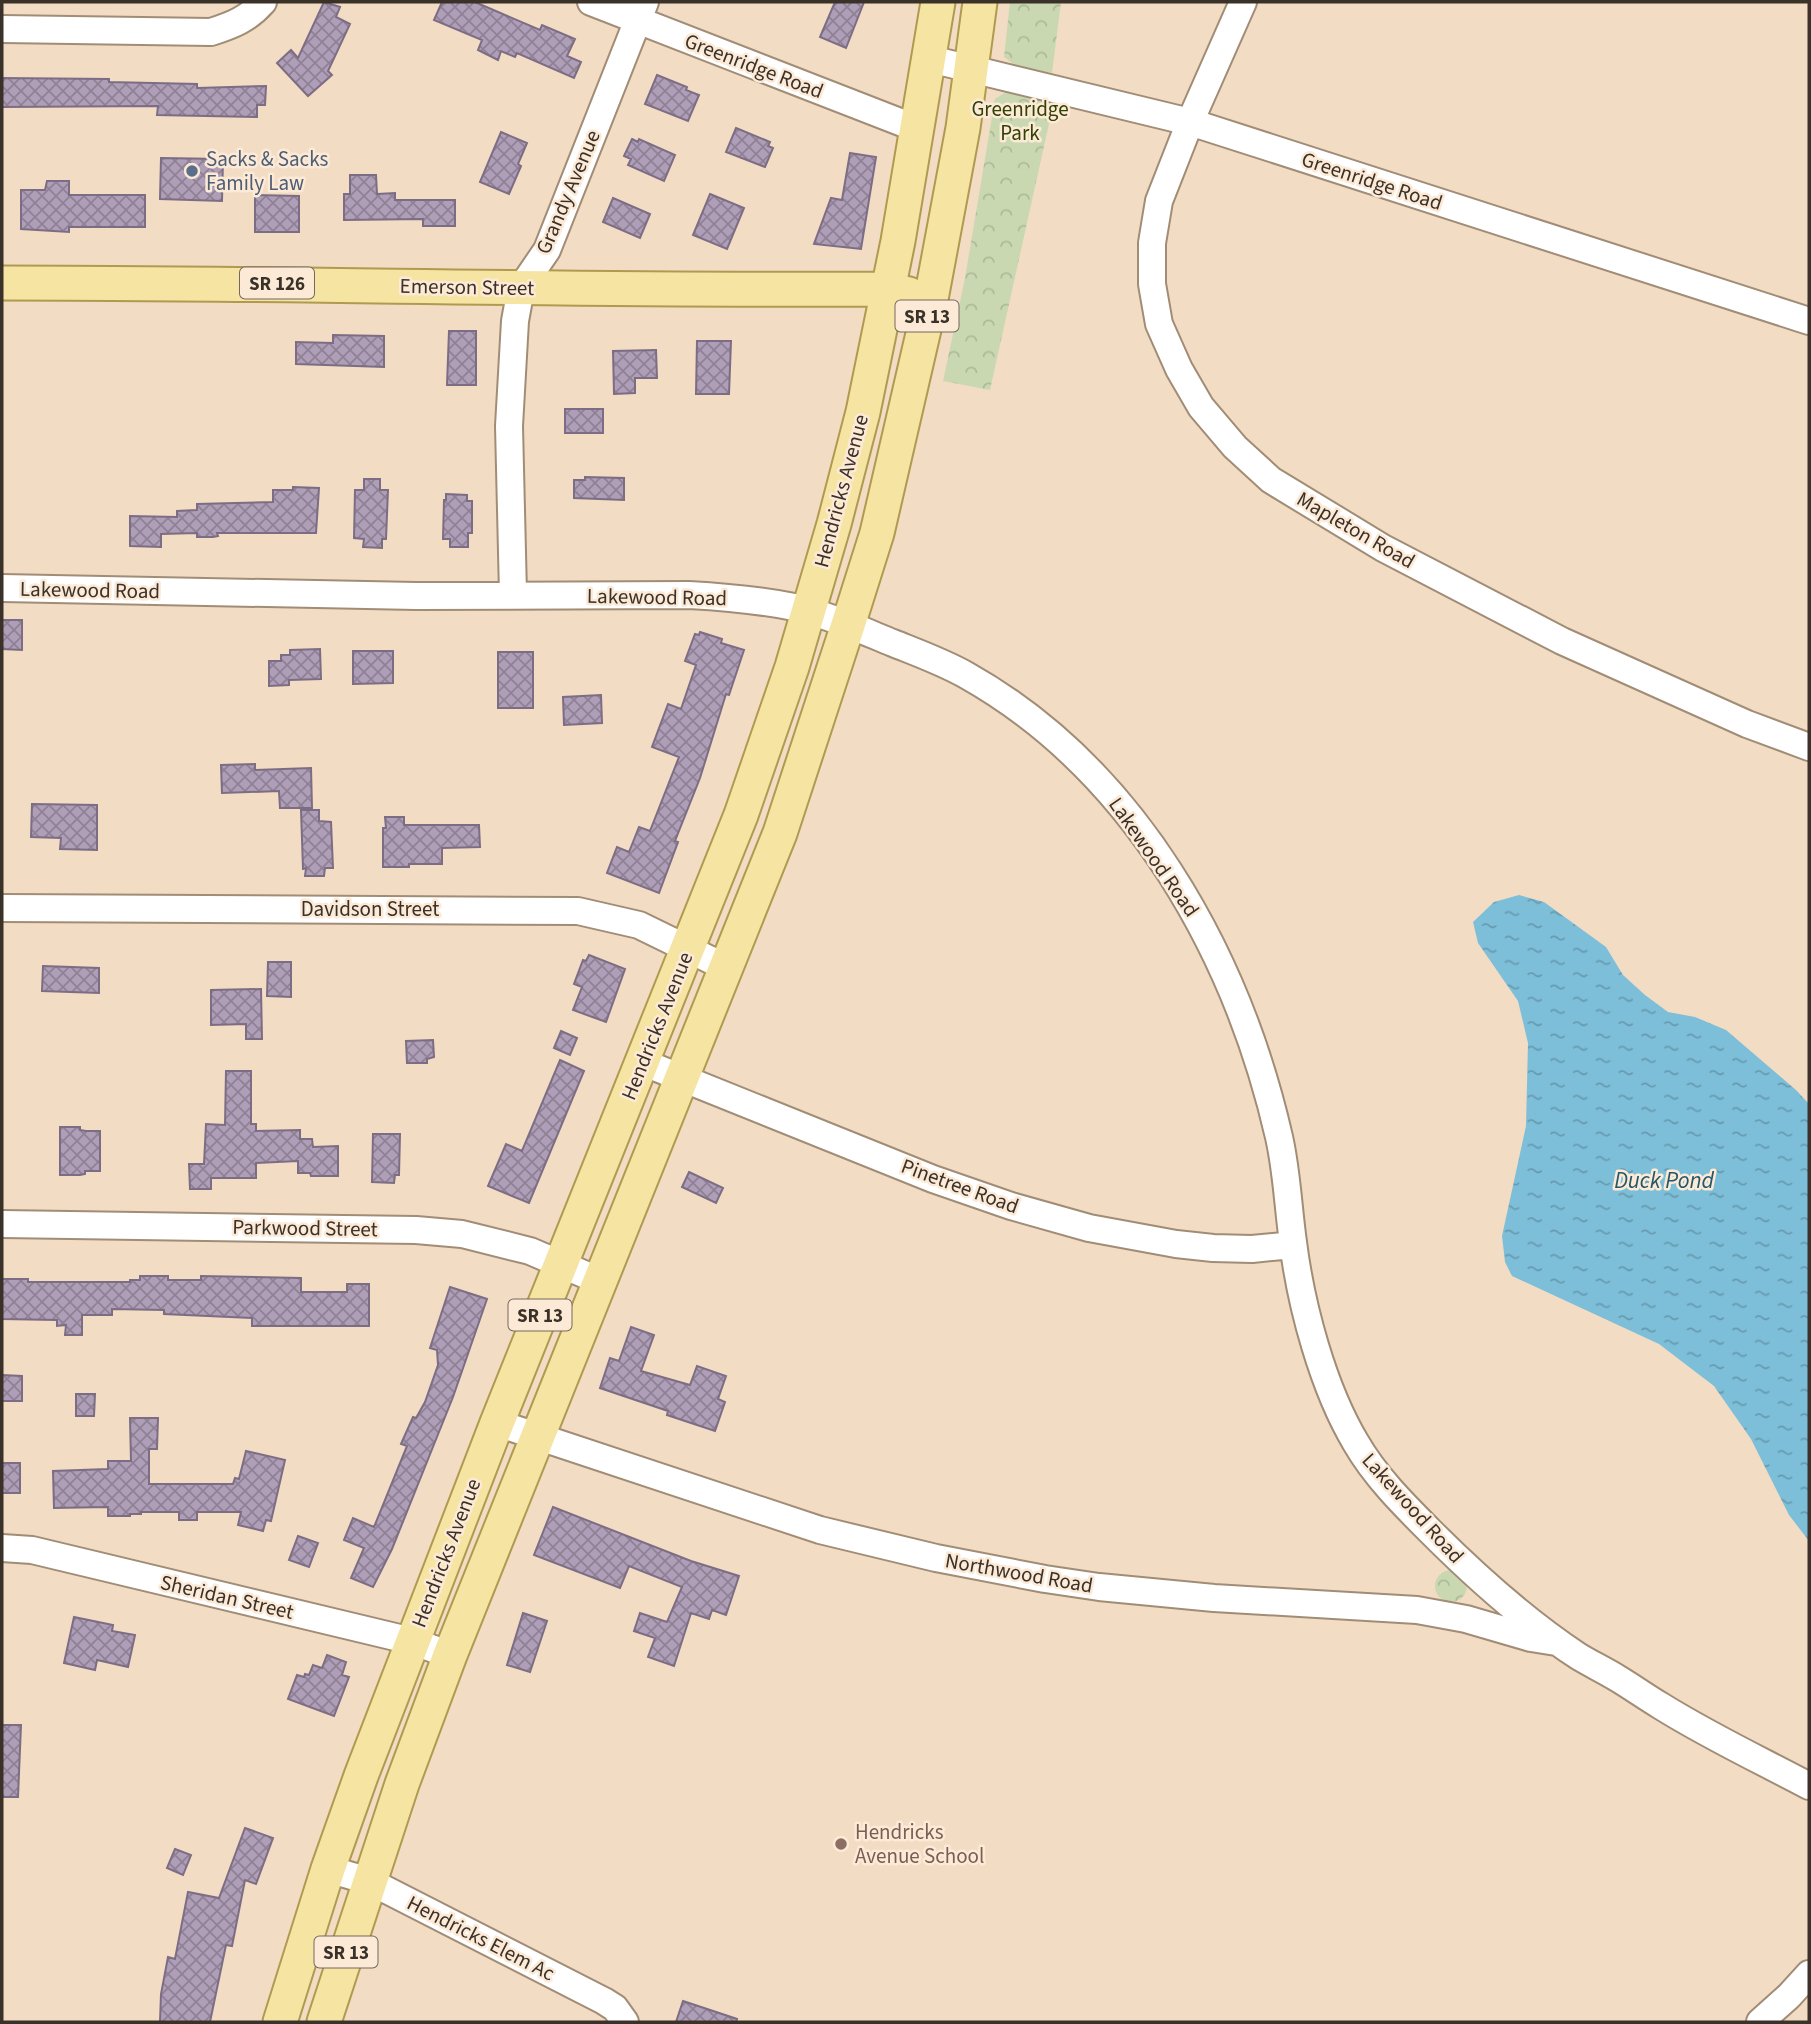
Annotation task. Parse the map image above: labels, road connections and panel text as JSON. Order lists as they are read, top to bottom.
{
  "streets": {
    "main road": [
      "SR 126",
      "Emerson Street",
      "SR 13",
      "Hendricks Avenue"
    ],
    "street": [
      "Greenridge Road",
      "Grandy Avenue",
      "Mapleton Road",
      "Lakewood Road",
      "Davidson Street",
      "Pinetree Road",
      "Parkwood Street",
      "Northwood Road",
      "Sheridan Street",
      "Hendricks Elem Ac"
    ]
  },
  "crossings": [
    ["Greenridge Road", "Grandy Avenue"],
    ["Greenridge Road", "Hendricks Avenue"],
    ["Greenridge Road", "Mapleton Road"],
    ["Grandy Avenue", "Emerson Street"],
    ["Grandy Avenue", "Lakewood Road"],
    ["Emerson Street", "Hendricks Avenue"],
    ["Hendricks Avenue", "Lakewood Road"],
    ["Hendricks Avenue", "Davidson Street"],
    ["Hendricks Avenue", "Pinetree Road"],
    ["Hendricks Avenue", "Parkwood Street"],
    ["Hendricks Avenue", "Northwood Road"],
    ["Hendricks Avenue", "Sheridan Street"],
    ["Hendricks Avenue", "Hendricks Elem Ac"],
    ["Lakewood Road", "Pinetree Road"],
    ["Lakewood Road", "Northwood Road"]
  ],
  "water": ["Duck Pond"],
  "parks": ["Greenridge Park"],
  "places": ["Sacks & Sacks Family Law", "Hendricks Avenue School"]
}
